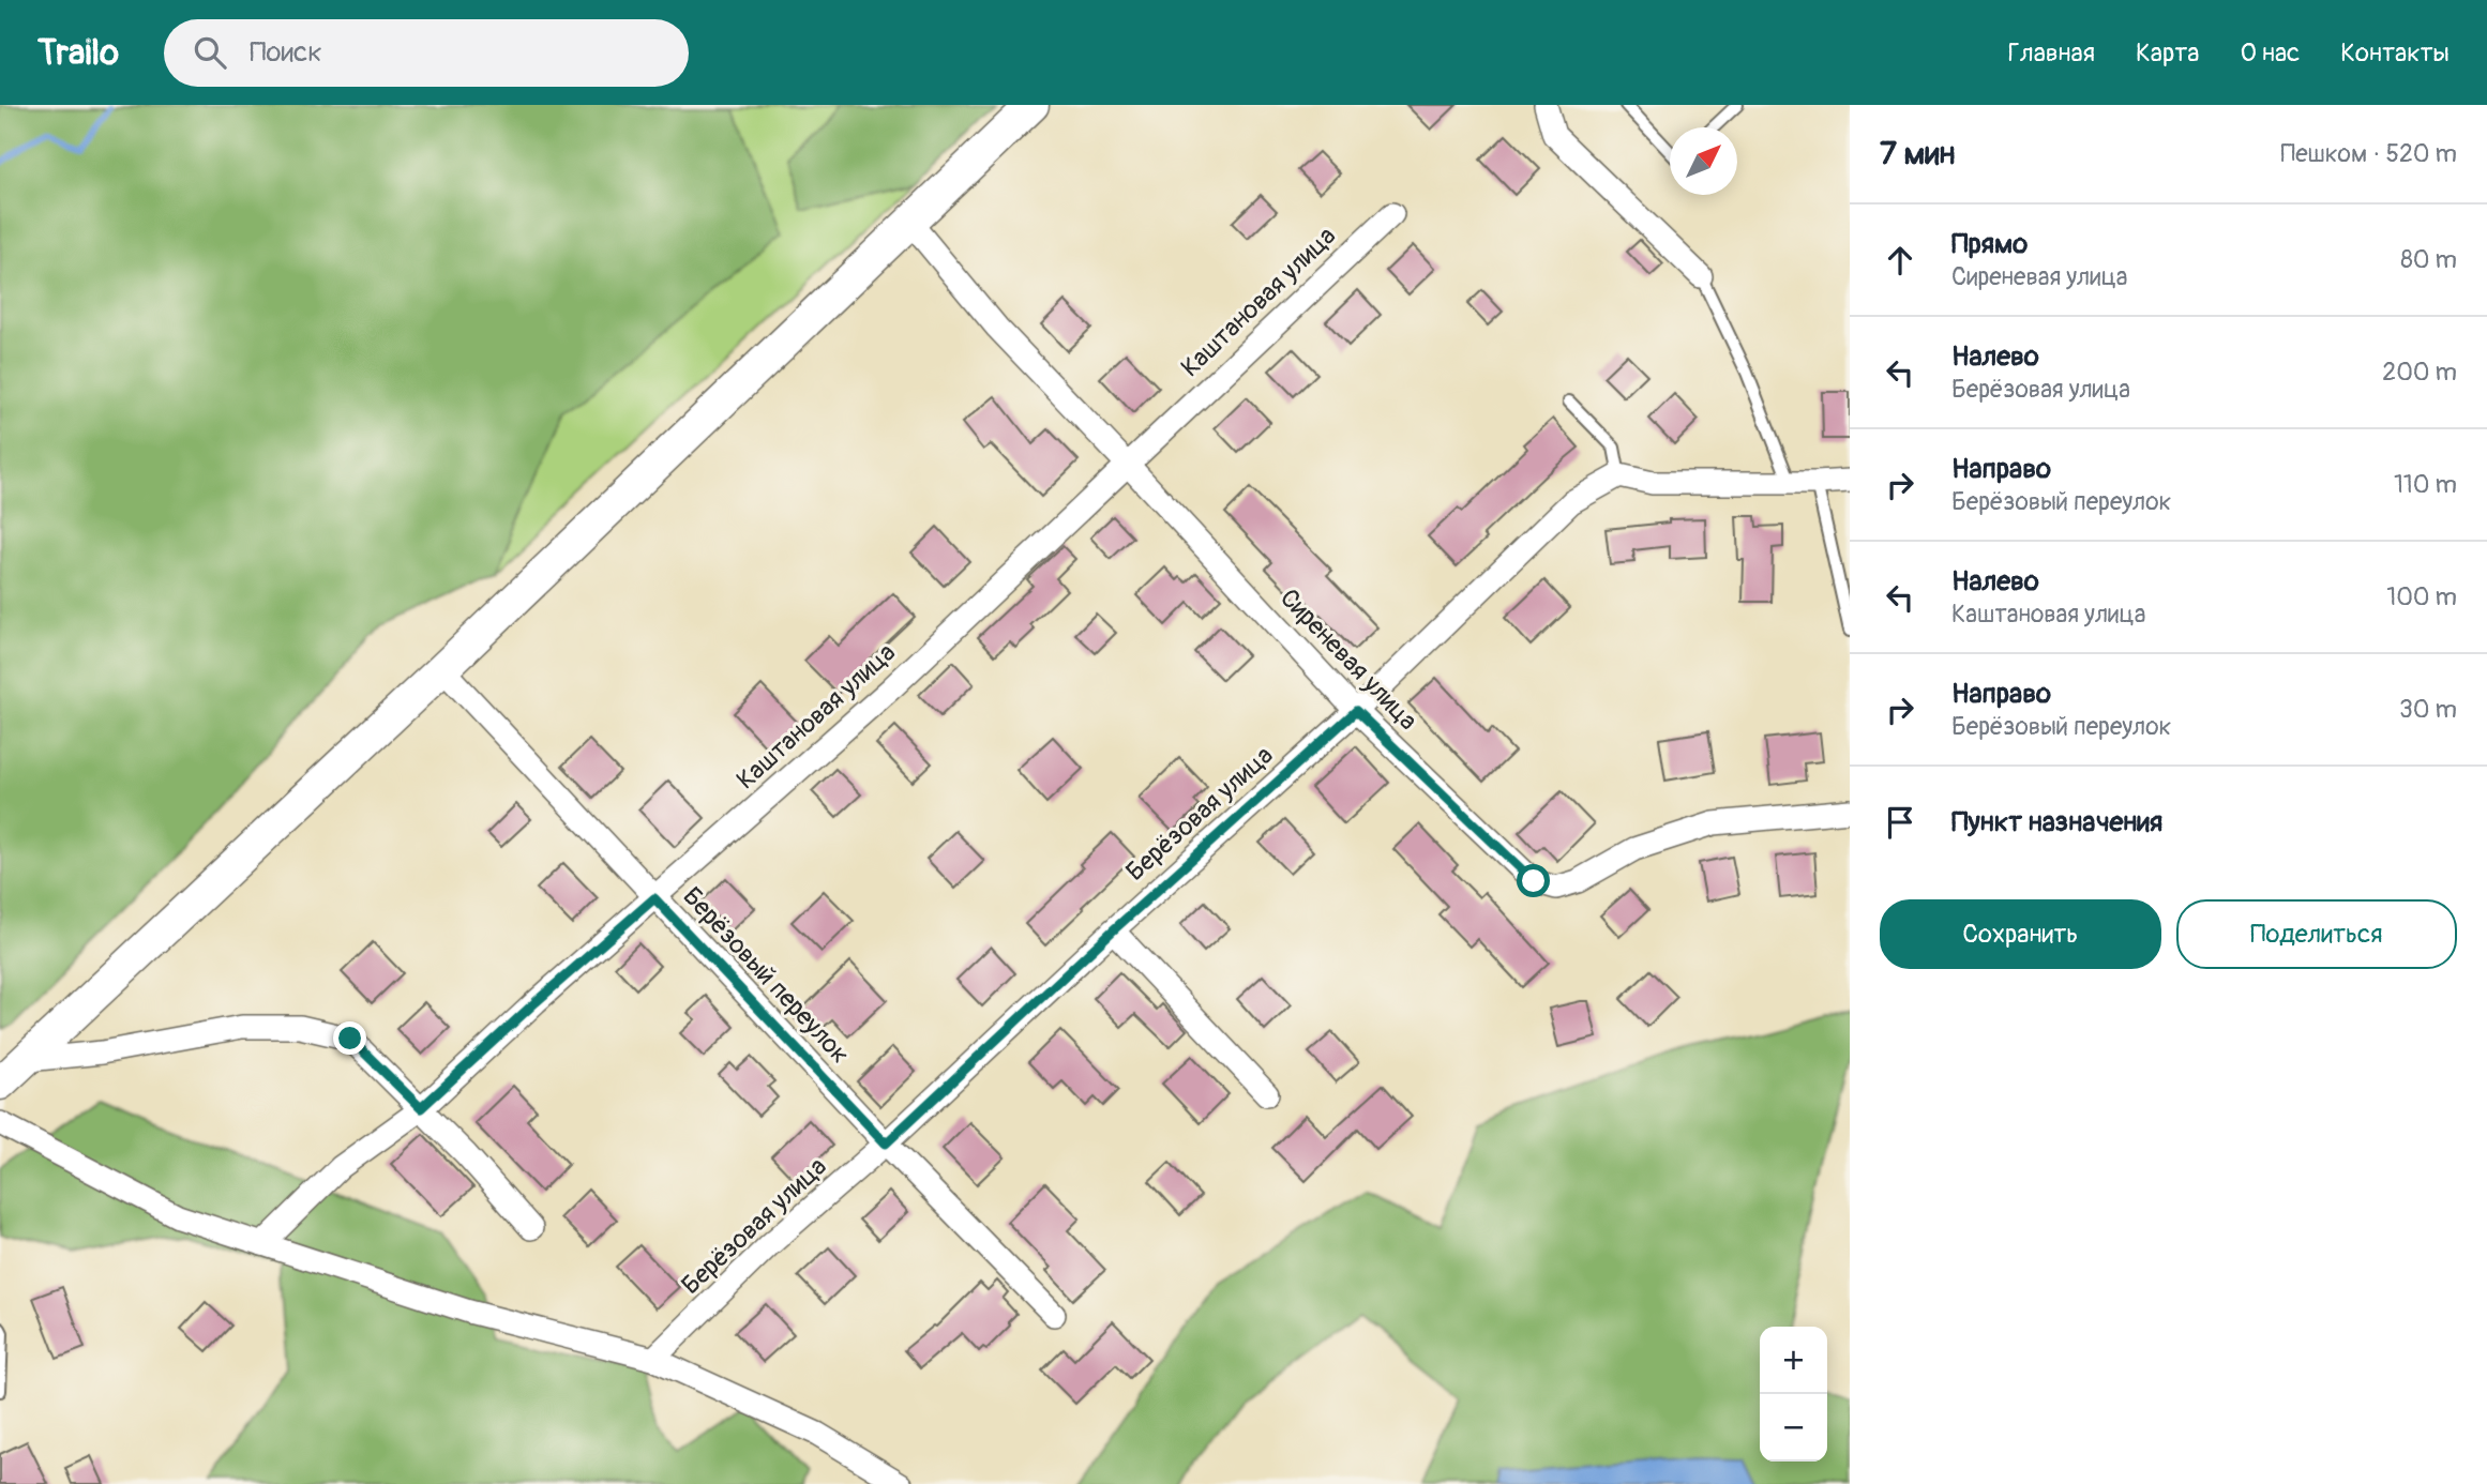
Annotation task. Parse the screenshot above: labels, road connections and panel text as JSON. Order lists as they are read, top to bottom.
{
  "streets": {
    "street": [
      "Каштановая улица",
      "Сиреневая улица",
      "Берёзовая улица",
      "Берёзовый переулок"
    ]
  },
  "crossings": [
    ["Каштановая улица", "Сиреневая улица"],
    ["Каштановая улица", "Берёзовый переулок"],
    ["Сиреневая улица", "Берёзовая улица"],
    ["Берёзовая улица", "Берёзовый переулок"]
  ],
  "north": "top right",
  "page": {
    "header": "Trailo",
    "search": "Поиск",
    "nav": [
      "Главная",
      "Карта",
      "О нас",
      "Контакты"
    ],
    "heading": ["7 мин", "Пешком · 520 m"],
    "list": [
      ["Прямо", "Сиреневая улица", "80 m"],
      ["Налево", "Берёзовая улица", "200 m"],
      ["Направо", "Берёзовый переулок", "110 m"],
      ["Налево", "Каштановая улица", "100 m"],
      ["Направо", "Берёзовый переулок", "30 m"],
      "Пункт назначения"
    ],
    "buttons": ["Сохранить", "Поделиться"],
    "map_buttons": ["+", "−"]
  }
}
